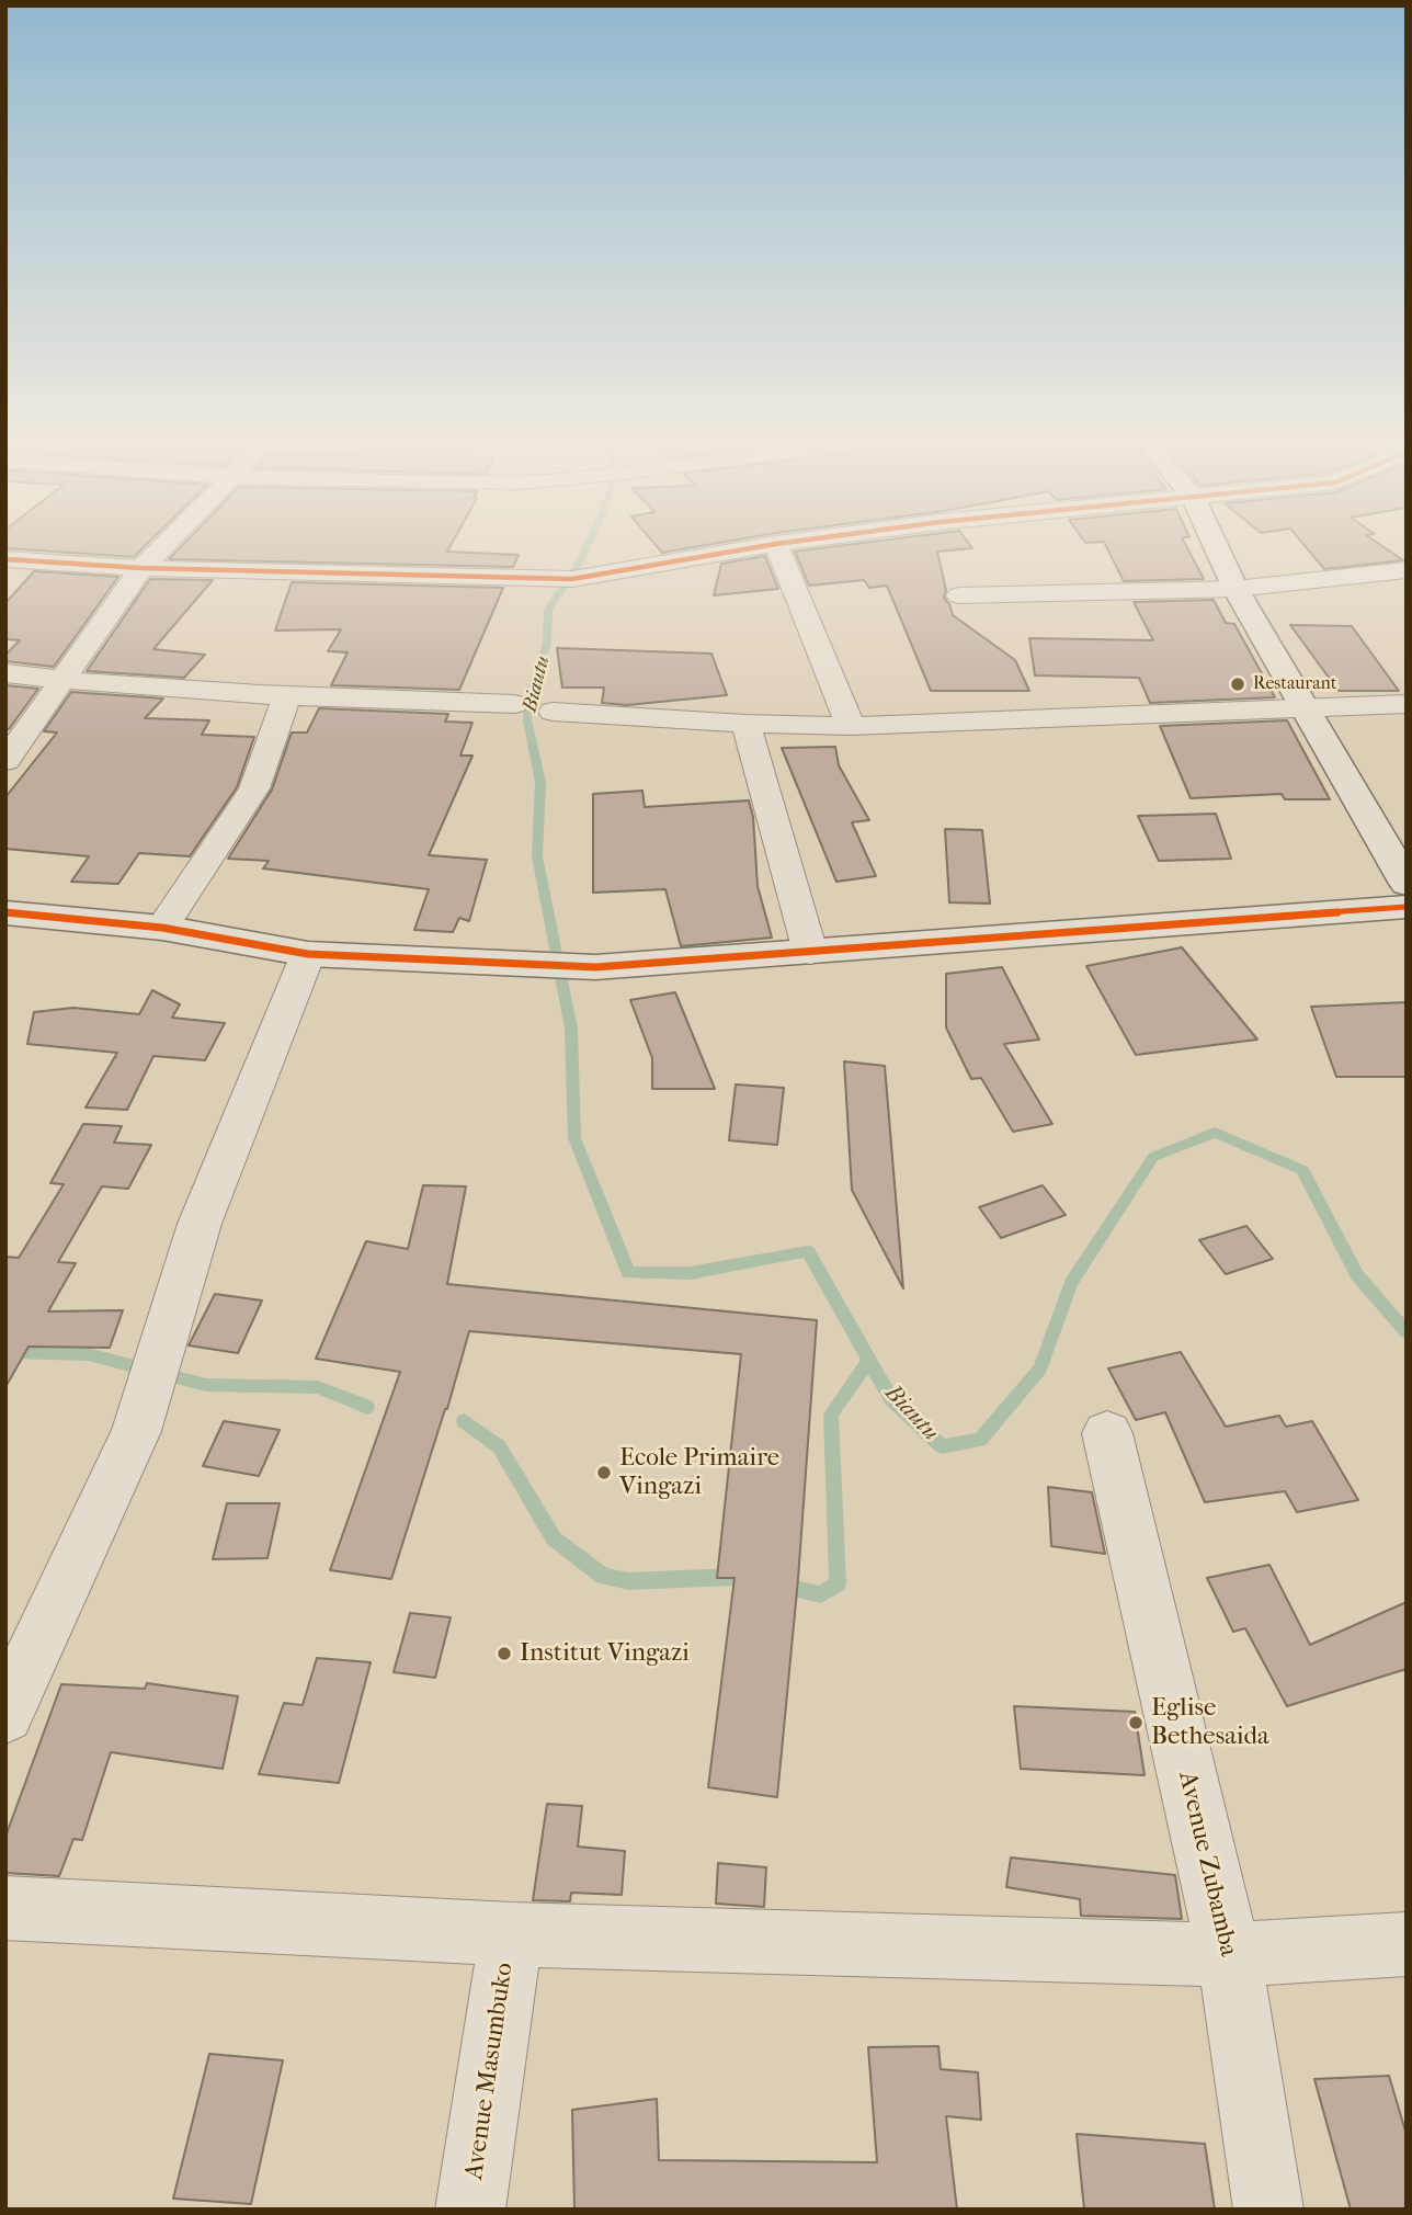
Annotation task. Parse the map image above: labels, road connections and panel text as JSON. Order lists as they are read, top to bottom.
{
  "streets": {
    "street": ["Avenue Zubamba", "Avenue Masumbuko"]
  },
  "water": ["Biautu"],
  "places": [
    "Restaurant",
    "Ecole Primaire Vingazi",
    "Institut Vingazi",
    "Eglise Bethesaida"
  ]
}
